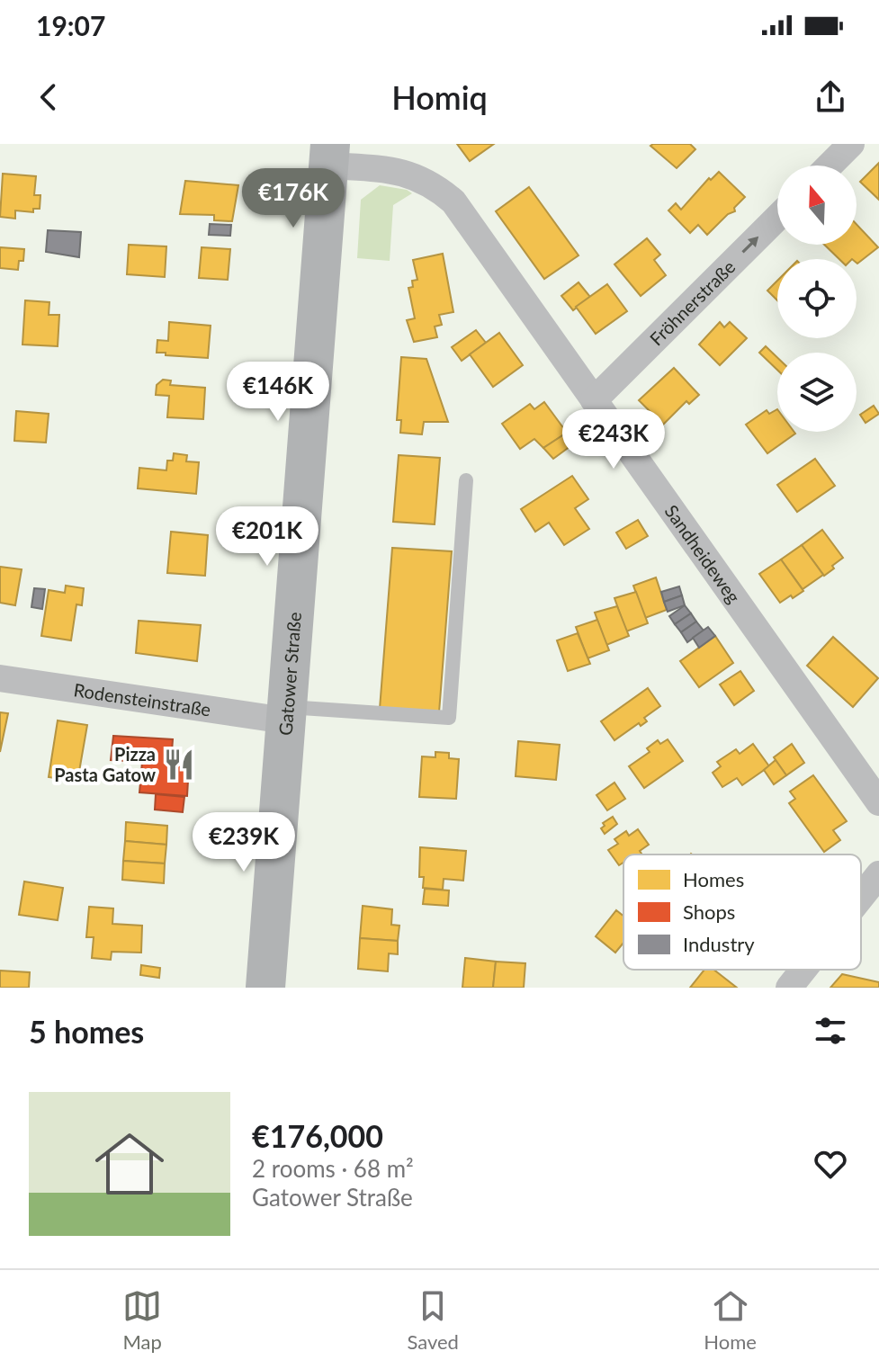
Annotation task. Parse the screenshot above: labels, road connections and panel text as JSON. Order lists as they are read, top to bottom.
{
  "streets": {
    "main road": ["Gatower Straße"],
    "street": ["Fröhnerstraße", "Sandheideweg", "Rodensteinstraße"]
  },
  "crossings": [
    ["Fröhnerstraße", "Sandheideweg"],
    ["Sandheideweg", "Gatower Straße"],
    ["Gatower Straße", "Rodensteinstraße"]
  ],
  "one_way": ["Fröhnerstraße"],
  "places": {
    "restaurant": ["Pizza Pasta Gatow"]
  },
  "legend": ["Homes", "Shops", "Industry"],
  "north": "top",
  "page": {
    "status": "19:07",
    "header": "Homiq",
    "price": [
      "€176K",
      "€146K",
      "€243K",
      "€201K",
      "€239K"
    ],
    "heading": "5 homes",
    "list": [
      {
        "name": "€176,000",
        "note": "2 rooms · 68 m² · Gatower Straße"
      }
    ],
    "tabs": ["Map", "Saved", "Home"]
  }
}
